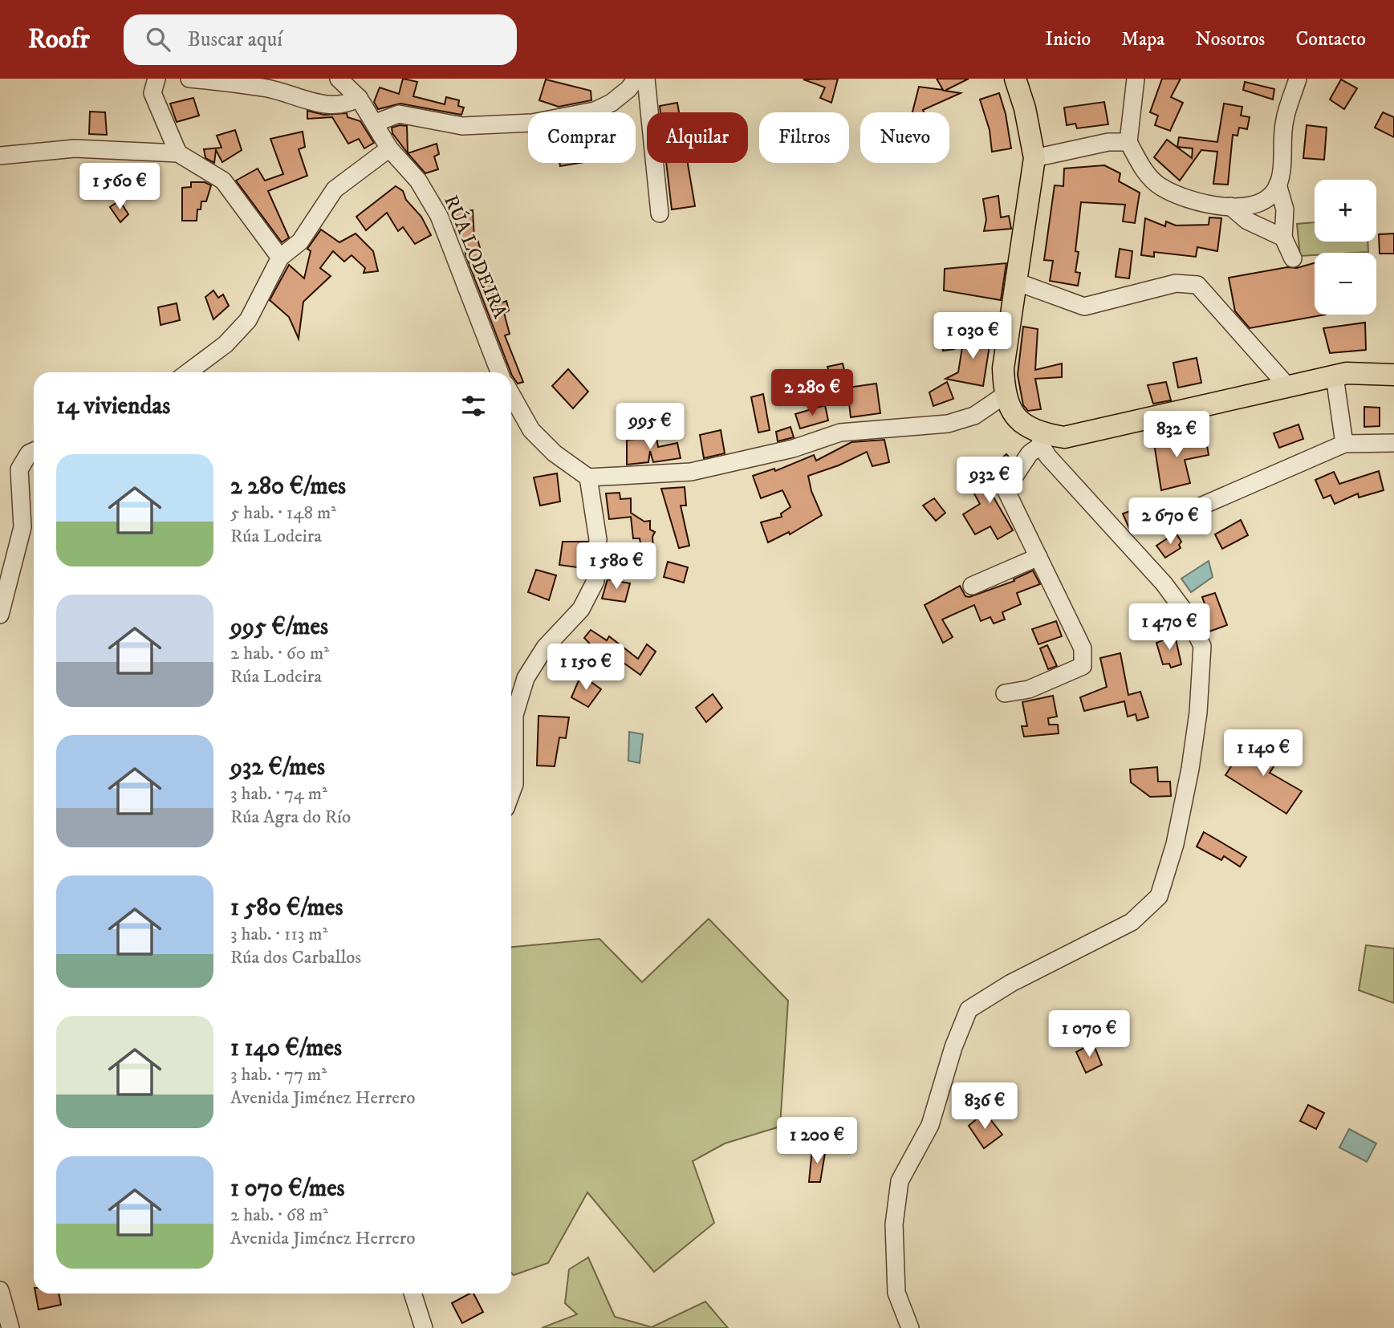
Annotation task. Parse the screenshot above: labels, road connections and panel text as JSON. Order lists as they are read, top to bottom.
{
  "streets": {
    "street": ["RÚA LODEIRA"]
  },
  "page": {
    "header": "Roofr",
    "search": "Buscar aquí",
    "nav": [
      "Inicio",
      "Mapa",
      "Nosotros",
      "Contacto"
    ],
    "chip": [
      "Comprar",
      "Alquilar",
      "Filtros",
      "Nuevo"
    ],
    "price": [
      "1 560 €",
      "1 030 €",
      "2 280 €",
      "995 €",
      "832 €",
      "932 €",
      "2 670 €",
      "1 580 €",
      "1 470 €",
      "1 150 €",
      "1 140 €",
      "1 070 €",
      "836 €",
      "1 200 €"
    ],
    "map_buttons": ["+", "−"],
    "heading": "14 viviendas",
    "list": [
      {
        "name": "2 280 €/mes",
        "note": "5 hab. · 148 m² · Rúa Lodeira"
      },
      {
        "name": "995 €/mes",
        "note": "2 hab. · 60 m² · Rúa Lodeira"
      },
      {
        "name": "932 €/mes",
        "note": "3 hab. · 74 m² · Rúa Agra do Río"
      },
      {
        "name": "1 580 €/mes",
        "note": "3 hab. · 113 m² · Rúa dos Carballos"
      },
      {
        "name": "1 140 €/mes",
        "note": "3 hab. · 77 m² · Avenida Jiménez Herrero"
      },
      {
        "name": "1 070 €/mes",
        "note": "2 hab. · 68 m² · Avenida Jiménez Herrero"
      }
    ]
  }
}
